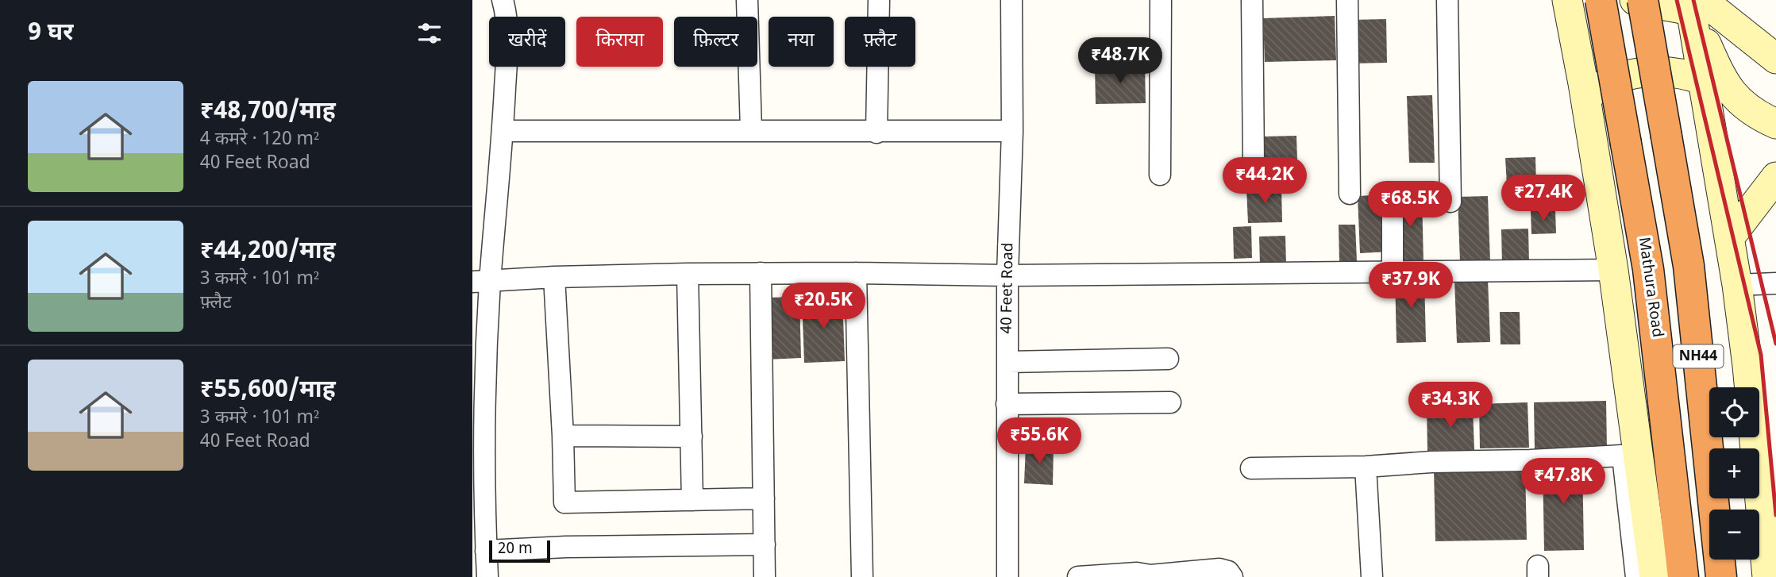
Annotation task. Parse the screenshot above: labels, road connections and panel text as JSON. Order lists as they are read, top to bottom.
{
  "streets": {
    "highway": ["Mathura Road", "NH44"],
    "street": ["40 Feet Road"]
  },
  "scale_bar": "20 m",
  "page": {
    "heading": "9 घर",
    "chip": [
      "खरीदें",
      "किराया",
      "फ़िल्टर",
      "नया",
      "फ़्लैट"
    ],
    "price": [
      "₹48.7K",
      "₹44.2K",
      "₹27.4K",
      "₹68.5K",
      "₹37.9K",
      "₹20.5K",
      "₹34.3K",
      "₹55.6K",
      "₹47.8K"
    ],
    "list": [
      {
        "name": "₹48,700/माह",
        "note": "4 कमरे · 120 m² · 40 Feet Road"
      },
      {
        "name": "₹44,200/माह",
        "note": "3 कमरे · 101 m² · फ़्लैट"
      },
      {
        "name": "₹55,600/माह",
        "note": "3 कमरे · 101 m² · 40 Feet Road"
      }
    ],
    "map_buttons": ["+", "−"],
    "scale": "20 m"
  }
}
